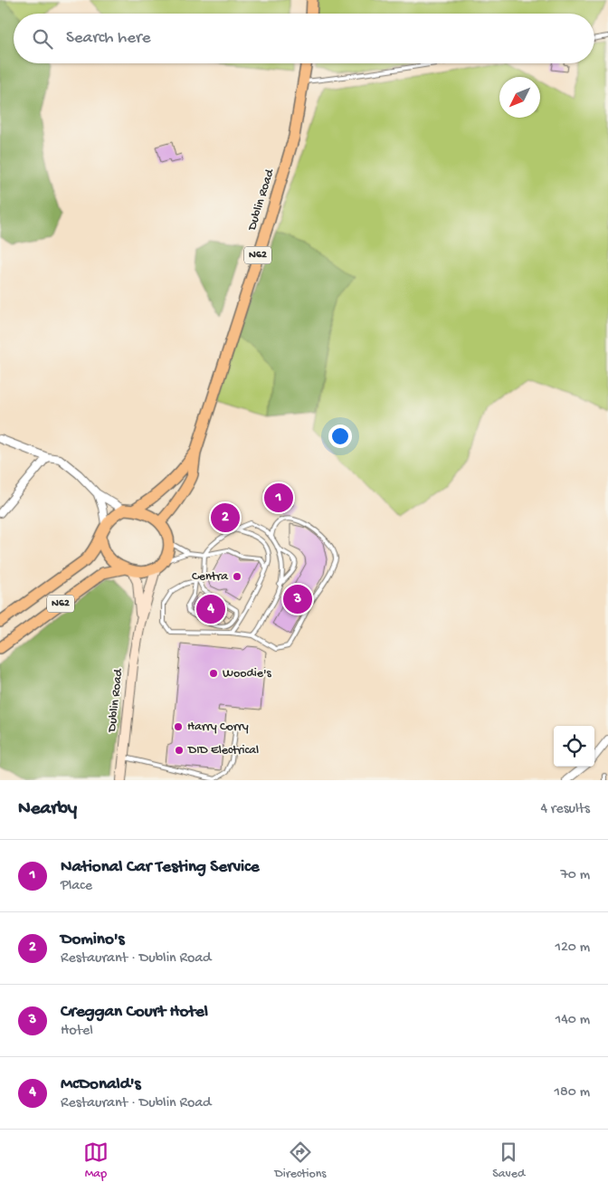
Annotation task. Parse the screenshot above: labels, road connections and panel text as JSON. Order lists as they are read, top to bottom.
{
  "streets": {
    "main road": ["Dublin Road", "N62"]
  },
  "crossings": [
    ["Dublin Road", "N62"]
  ],
  "places": [
    "Centra",
    "Woodie's",
    "Harry Corry",
    "DID Electrical"
  ],
  "north": "bottom left",
  "page": {
    "search": "Search here",
    "pins": [
      "1",
      "2",
      "3",
      "4"
    ],
    "heading": ["Nearby", "4 results"],
    "list": [
      {
        "mark": "1",
        "name": "National Car Testing Service",
        "note": "Place",
        "value": "70 m"
      },
      {
        "mark": "2",
        "name": "Domino's",
        "note": "Restaurant · Dublin Road",
        "value": "120 m"
      },
      {
        "mark": "3",
        "name": "Creggan Court Hotel",
        "note": "Hotel",
        "value": "140 m"
      },
      {
        "mark": "4",
        "name": "McDonald's",
        "note": "Restaurant · Dublin Road",
        "value": "180 m"
      }
    ],
    "nav": ["Map", "Directions", "Saved"]
  }
}
